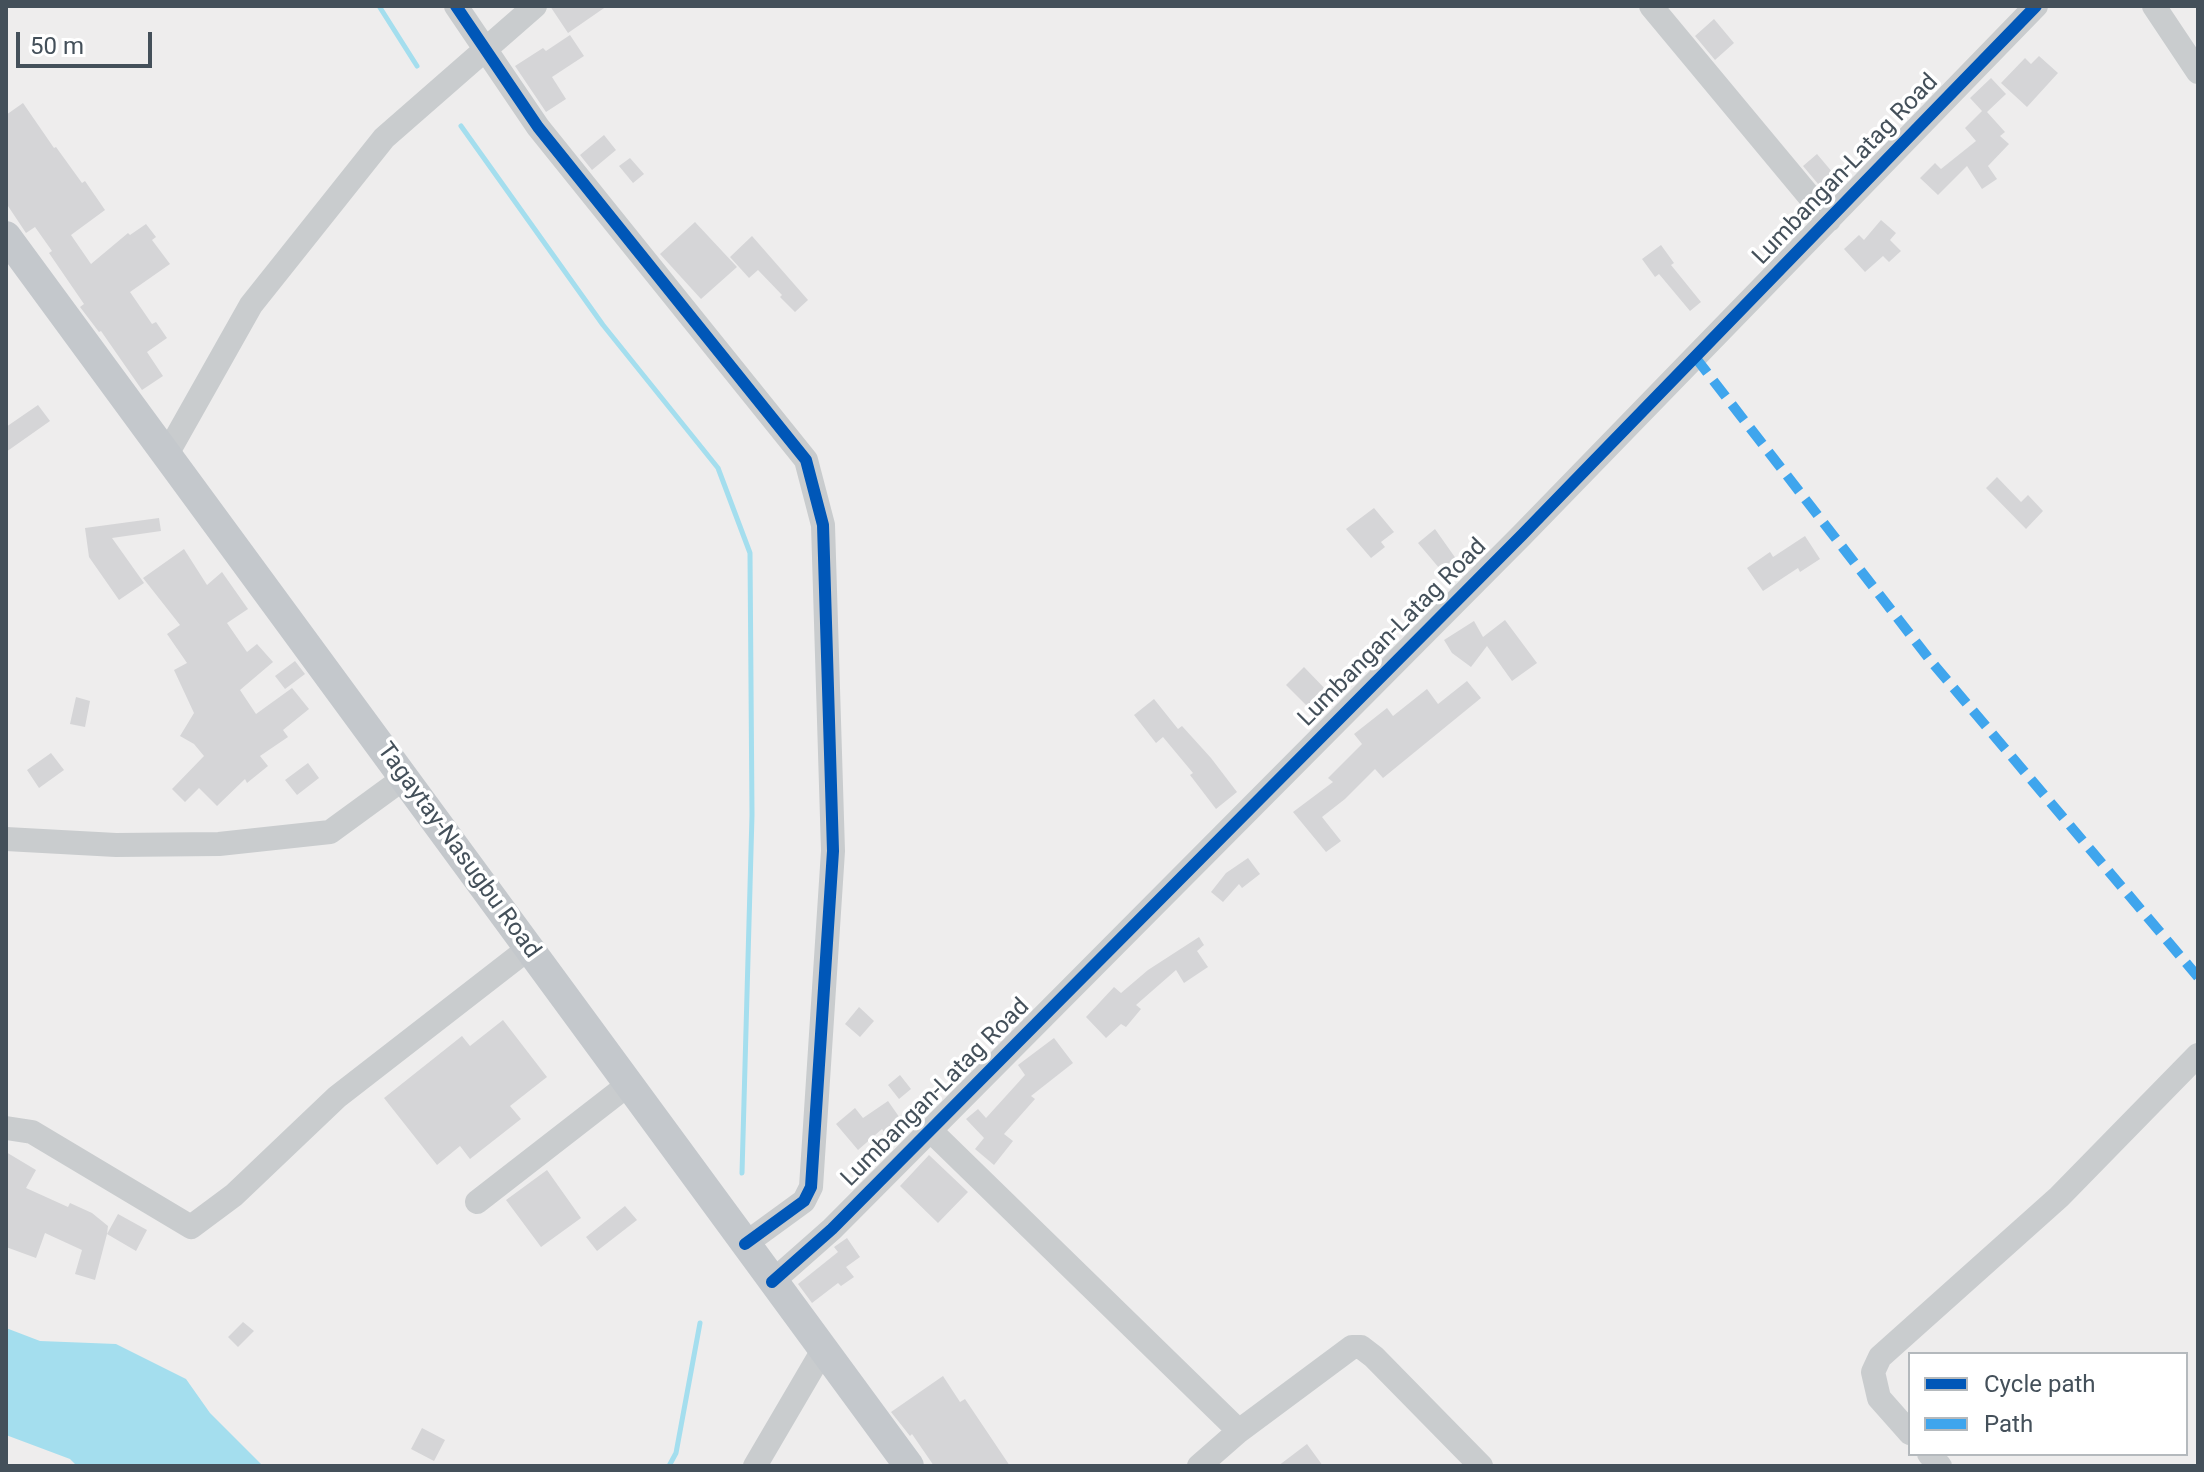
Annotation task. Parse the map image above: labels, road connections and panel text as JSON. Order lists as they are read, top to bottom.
{
  "streets": {
    "main road": ["Tagaytay-Nasugbu Road"],
    "street": ["Lumbangan-Latag Road"]
  },
  "crossings": [
    ["Lumbangan-Latag Road", "Tagaytay-Nasugbu Road"]
  ],
  "legend": ["Cycle path", "Path"],
  "scale_bar": "50 m"
}
